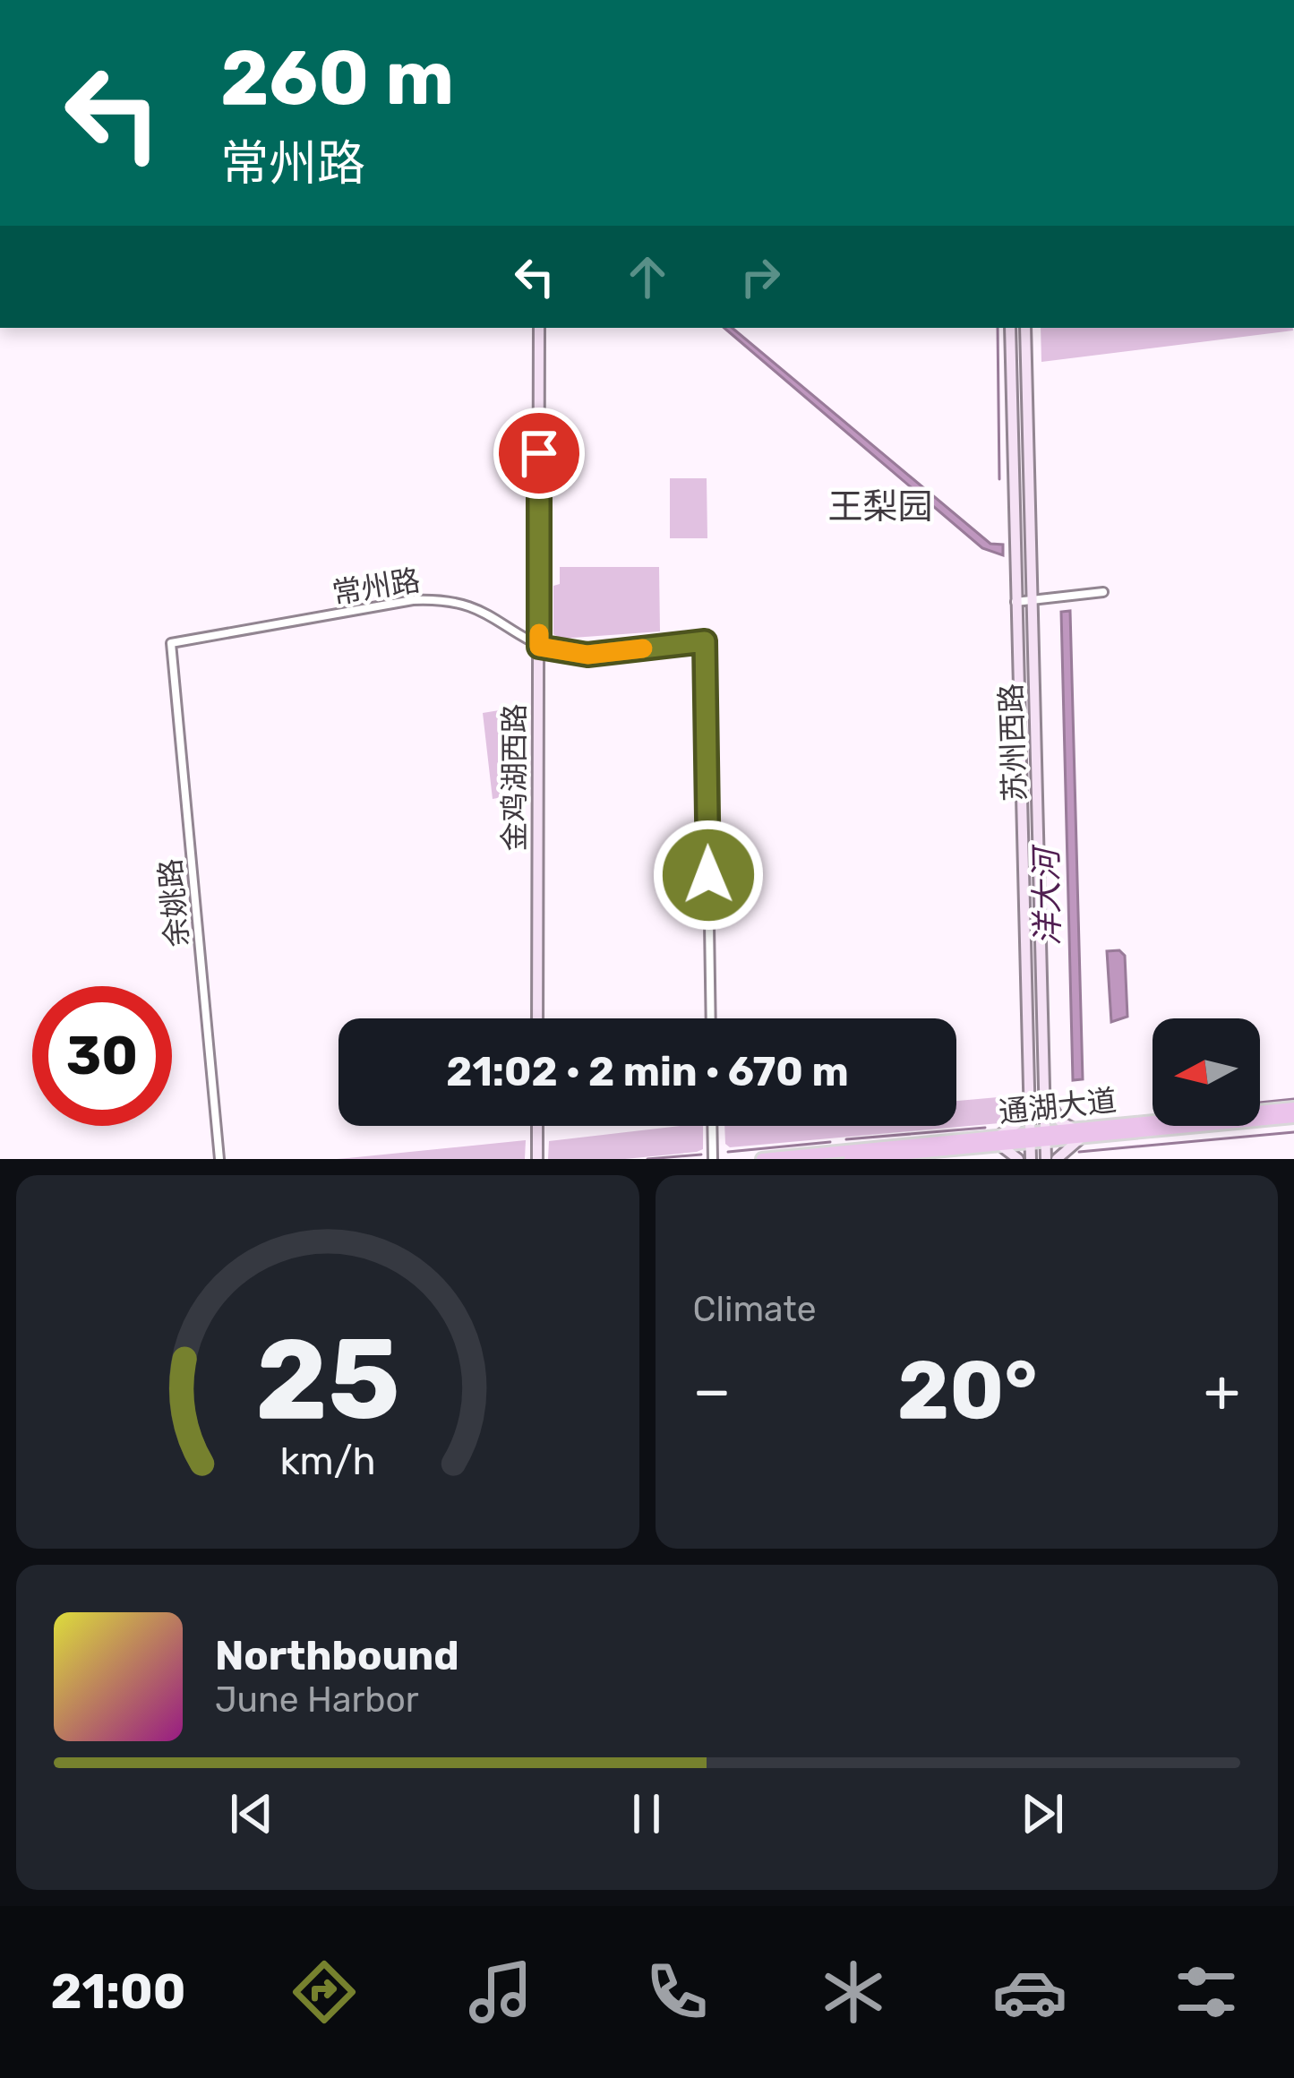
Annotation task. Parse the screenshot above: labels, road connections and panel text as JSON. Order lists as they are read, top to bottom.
{
  "streets": {
    "main road": ["苏州西路", "金鸡湖西路", "通湖大道"],
    "street": ["常州路", "余姚路"]
  },
  "crossings": [
    ["常州路", "金鸡湖西路"],
    ["常州路", "余姚路"],
    ["苏州西路", "通湖大道"]
  ],
  "districts": ["王梨园"],
  "water": ["洋大河"],
  "north": "left",
  "page": {
    "turn": ["260 m", "常州路"],
    "limit": "30",
    "trip": "21:02 · 2 min · 670 m",
    "tile": "Climate",
    "heat": ["−", "20°", "+"],
    "song": ["Northbound", "June Harbor"],
    "tabs": "21:00",
    "gauge": ["25", "km/h"]
  }
}
